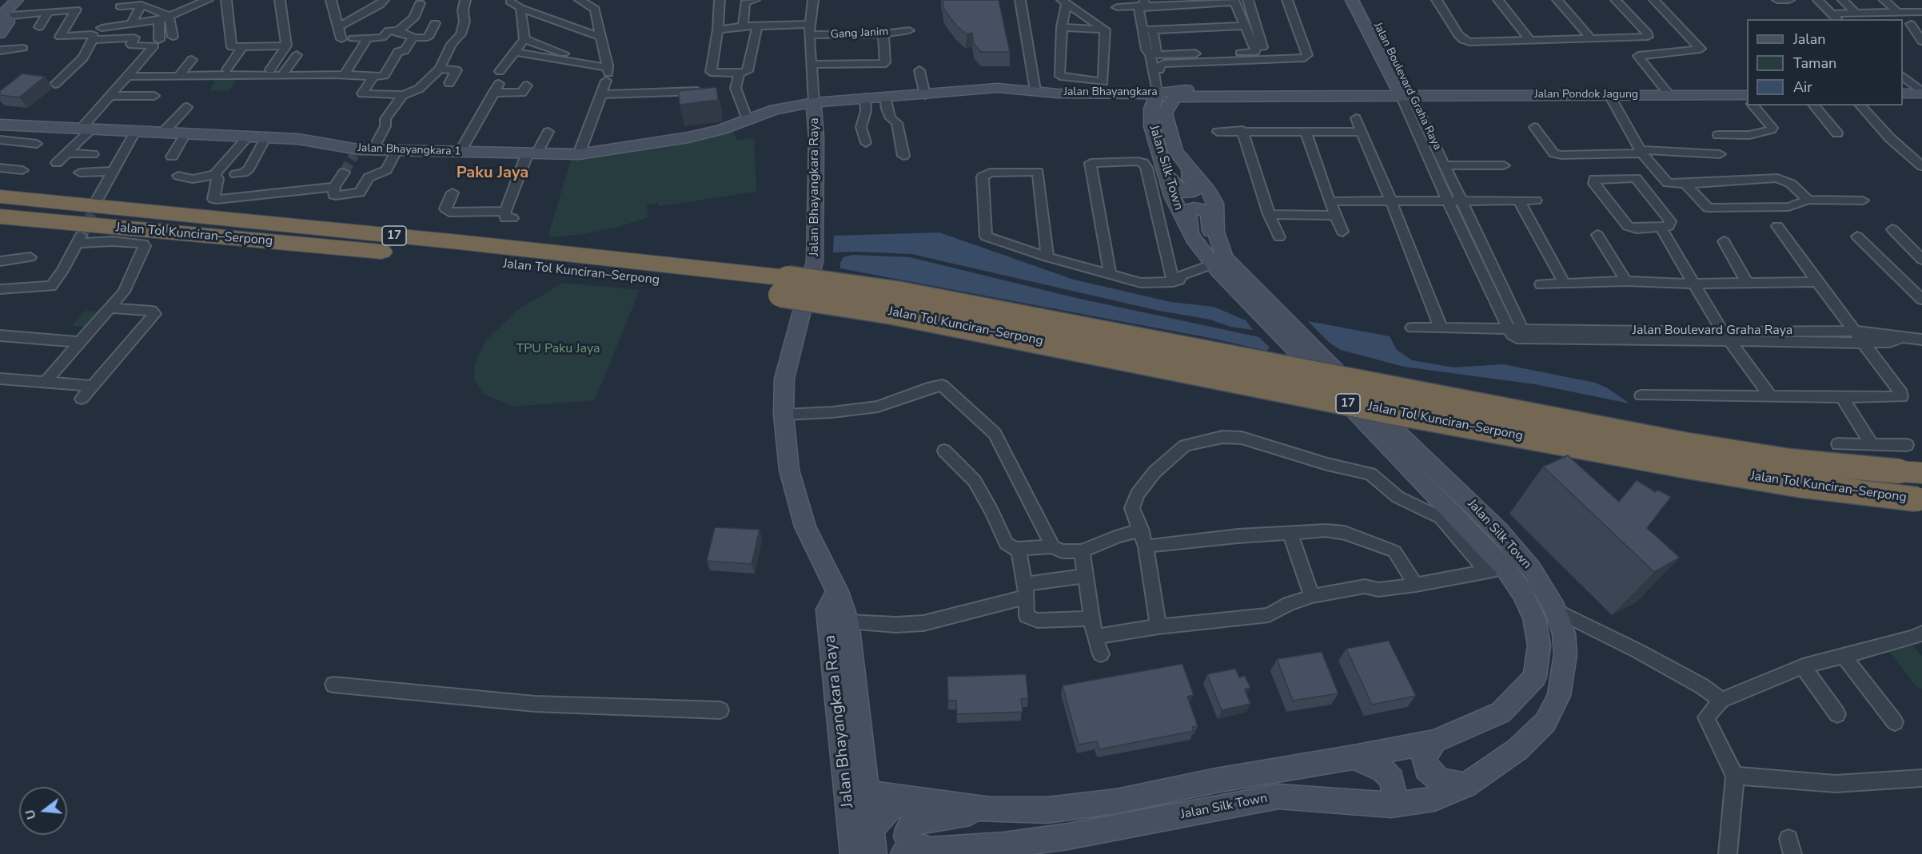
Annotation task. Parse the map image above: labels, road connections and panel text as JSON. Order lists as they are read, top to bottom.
{
  "streets": {
    "highway": ["Jalan Tol Kunciran–Serpong", "17"],
    "main road": [
      "Jalan Boulevard Graha Raya",
      "Jalan Bhayangkara",
      "Jalan Pondok Jagung",
      "Jalan Bhayangkara 1",
      "Jalan Silk Town",
      "Jalan Bhayangkara Raya"
    ],
    "street": ["Gang Janim"]
  },
  "crossings": [
    ["Gang Janim", "Jalan Bhayangkara Raya"],
    ["Jalan Boulevard Graha Raya", "Jalan Bhayangkara"],
    ["Jalan Boulevard Graha Raya", "Jalan Pondok Jagung"],
    ["Jalan Bhayangkara", "Jalan Pondok Jagung"],
    ["Jalan Bhayangkara", "Jalan Bhayangkara 1"],
    ["Jalan Bhayangkara", "Jalan Silk Town"],
    ["Jalan Bhayangkara", "Jalan Bhayangkara Raya"],
    ["Jalan Bhayangkara 1", "Jalan Bhayangkara Raya"],
    ["Jalan Silk Town", "Jalan Bhayangkara Raya"]
  ],
  "districts": ["Paku Jaya"],
  "parks": ["TPU Paku Jaya"],
  "legend": ["Jalan", "Taman", "Air"],
  "north": "left"
}
